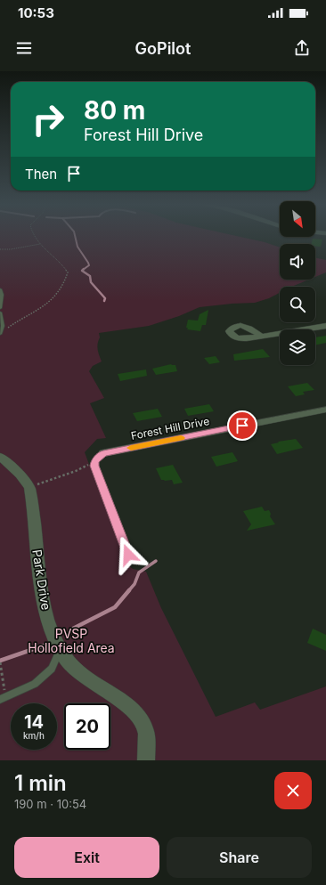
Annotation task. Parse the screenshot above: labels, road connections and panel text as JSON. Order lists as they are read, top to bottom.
{
  "streets": {
    "street": ["Forest Hill Drive", "Park Drive"]
  },
  "parks": ["PVSP Hollofield Area"],
  "north": "bottom right",
  "page": {
    "status": "10:53",
    "header": "GoPilot",
    "turn": ["80 m", "Forest Hill Drive"],
    "then": "Then",
    "speed": "14 km/h",
    "limit": "20",
    "heading": ["1 min", "190 m · 10:54"],
    "buttons": ["Exit", "Share"]
  }
}
